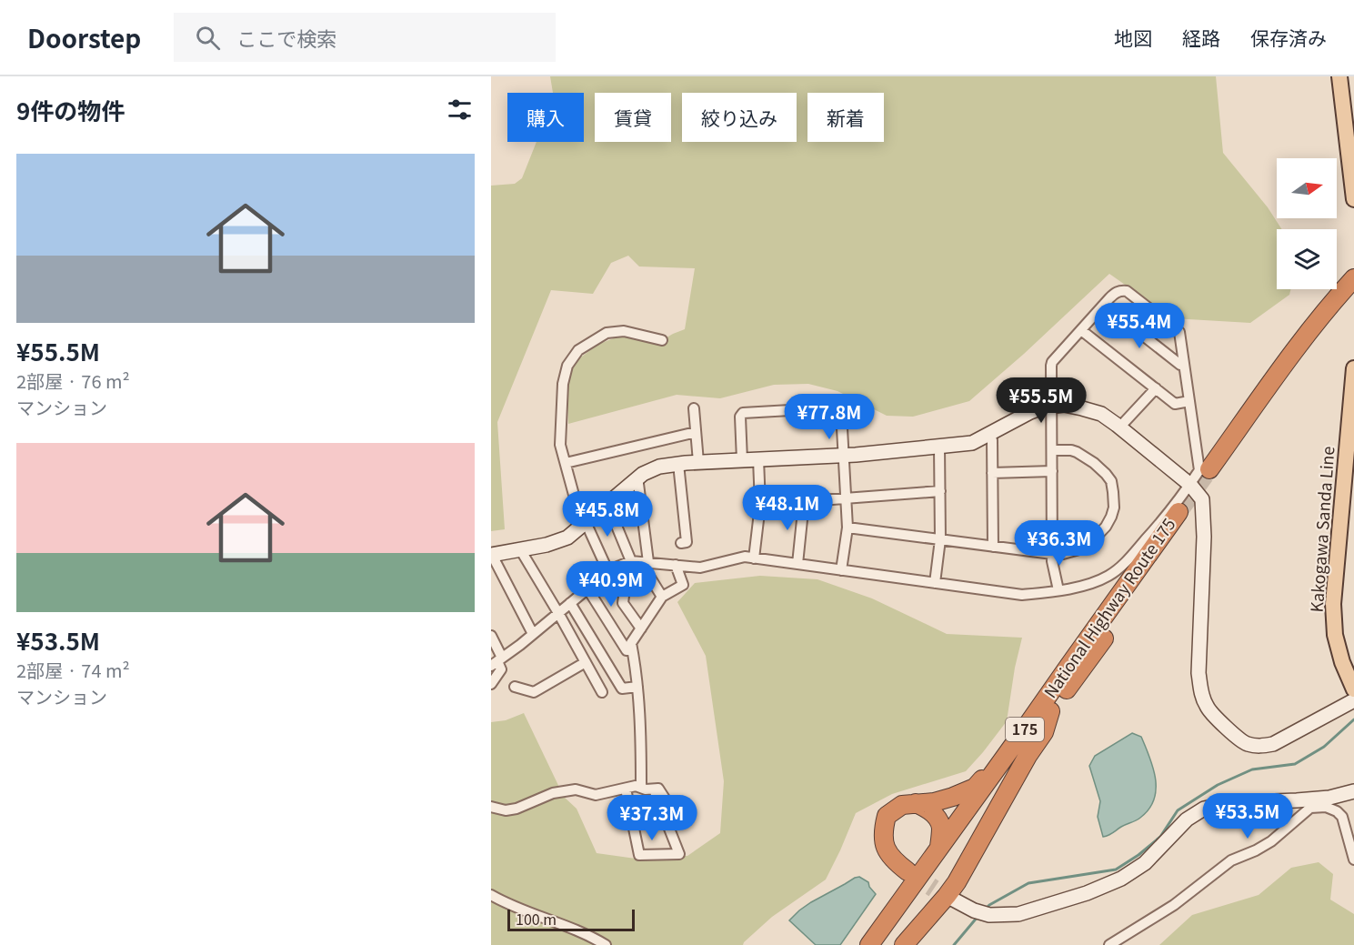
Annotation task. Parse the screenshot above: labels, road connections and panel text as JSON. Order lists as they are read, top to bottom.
{
  "streets": {
    "highway": ["National Highway Route 175", "175"],
    "main road": ["Kakogawa Sanda Line"]
  },
  "scale_bar": "100 m",
  "north": "right",
  "page": {
    "header": "Doorstep",
    "search": "ここで検索",
    "nav": ["地図", "経路", "保存済み"],
    "heading": "9件の物件",
    "chip": [
      "購入",
      "賃貸",
      "絞り込み",
      "新着"
    ],
    "list": [
      {
        "name": "¥55.5M",
        "note": "2部屋 · 76 m² · マンション"
      },
      {
        "name": "¥53.5M",
        "note": "2部屋 · 74 m² · マンション"
      }
    ],
    "price": [
      "¥55.4M",
      "¥55.5M",
      "¥77.8M",
      "¥48.1M",
      "¥45.8M",
      "¥36.3M",
      "¥40.9M",
      "¥53.5M",
      "¥37.3M"
    ],
    "scale": "100 m"
  }
}
